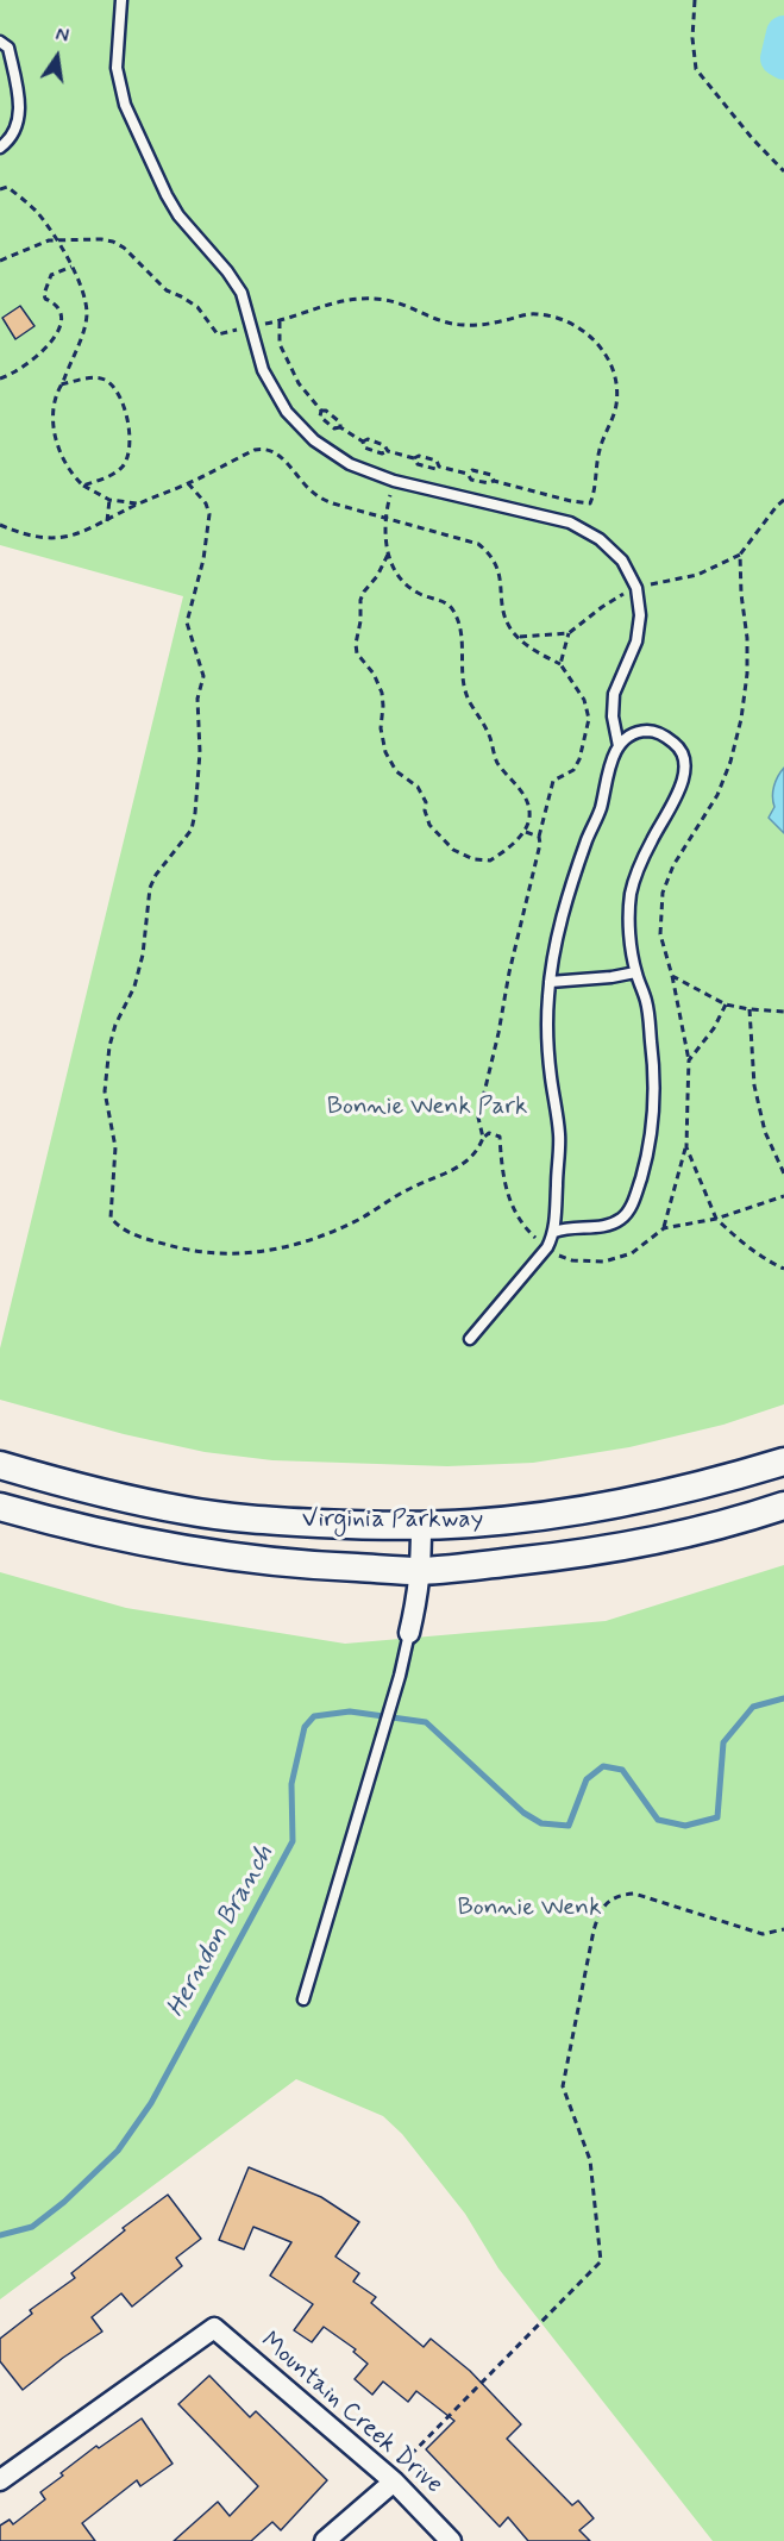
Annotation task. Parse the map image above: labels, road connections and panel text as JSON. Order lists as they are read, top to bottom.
{
  "streets": {
    "main road": ["Virginia Parkway"],
    "street": ["Mountain Creek Drive"]
  },
  "water": ["Herndon Branch"],
  "parks": ["Bonnie Wenk Park", "Bonnie Wenk"],
  "north": "top"
}
